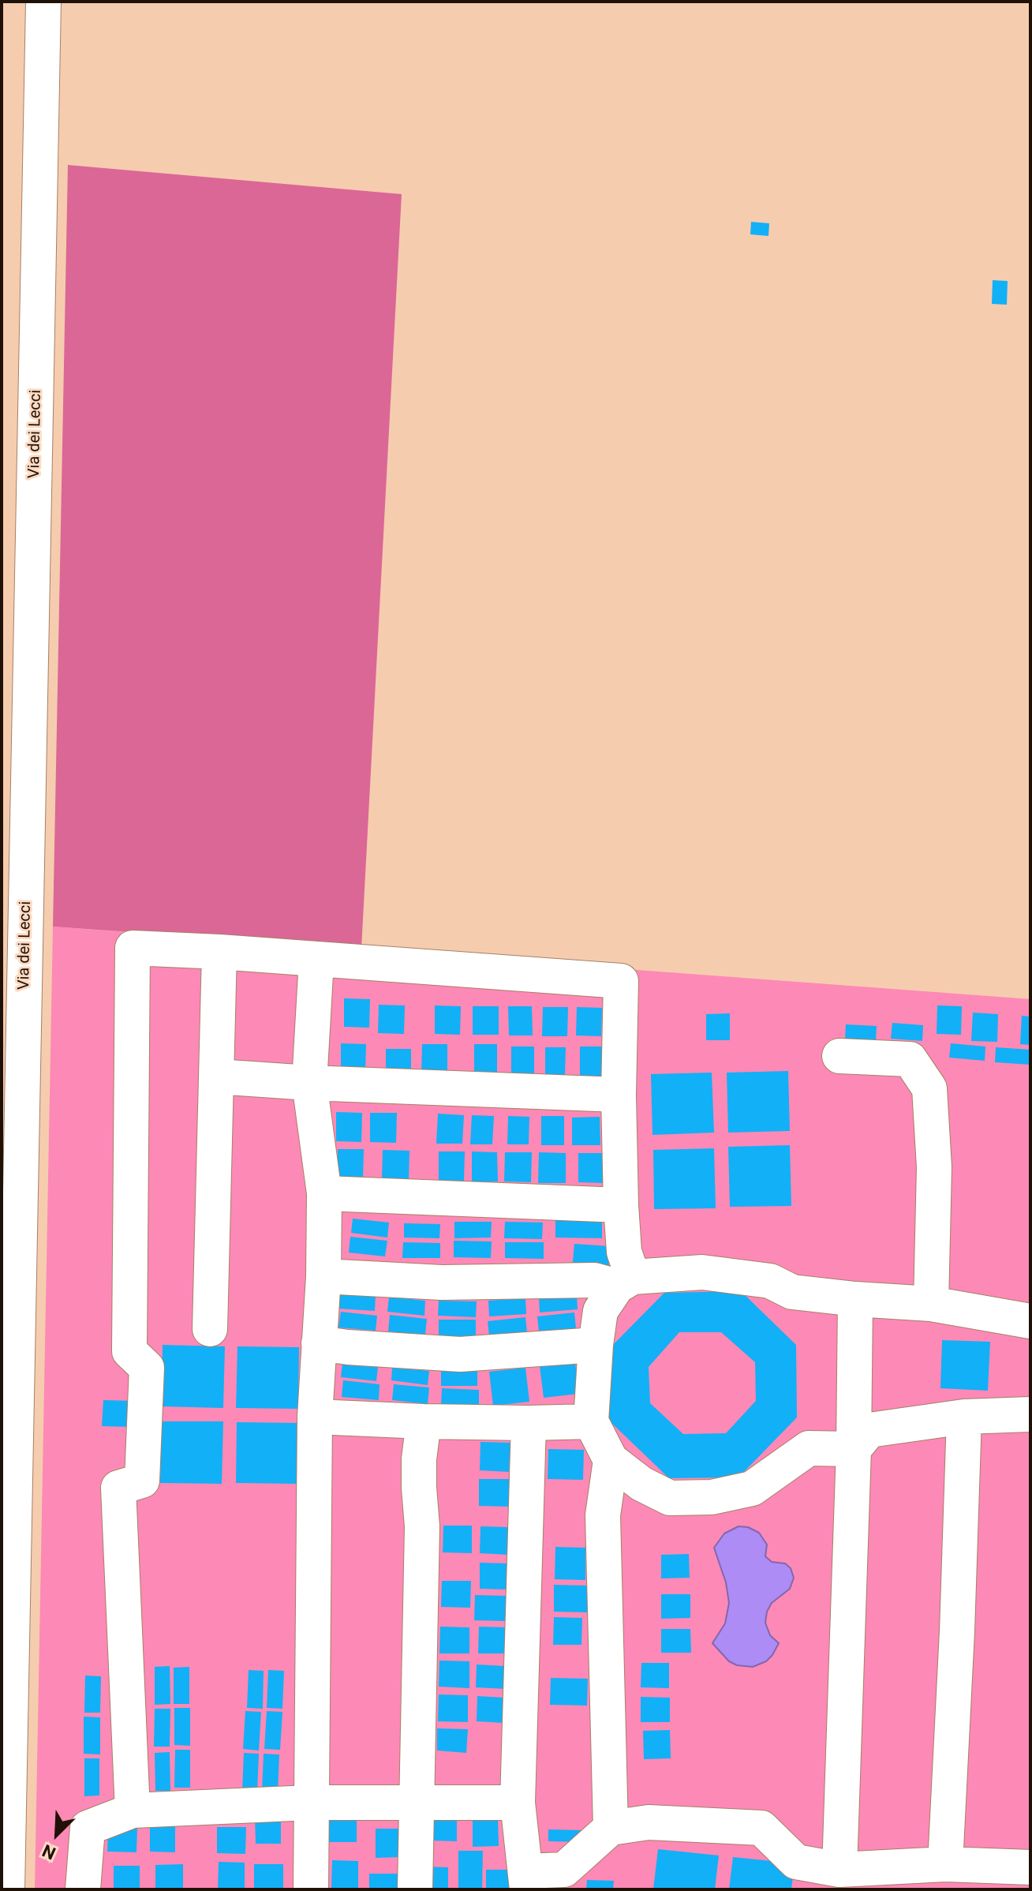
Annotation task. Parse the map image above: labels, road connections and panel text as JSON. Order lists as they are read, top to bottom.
{
  "streets": {
    "street": ["Via dei Lecci"]
  },
  "north": "bottom left"
}
